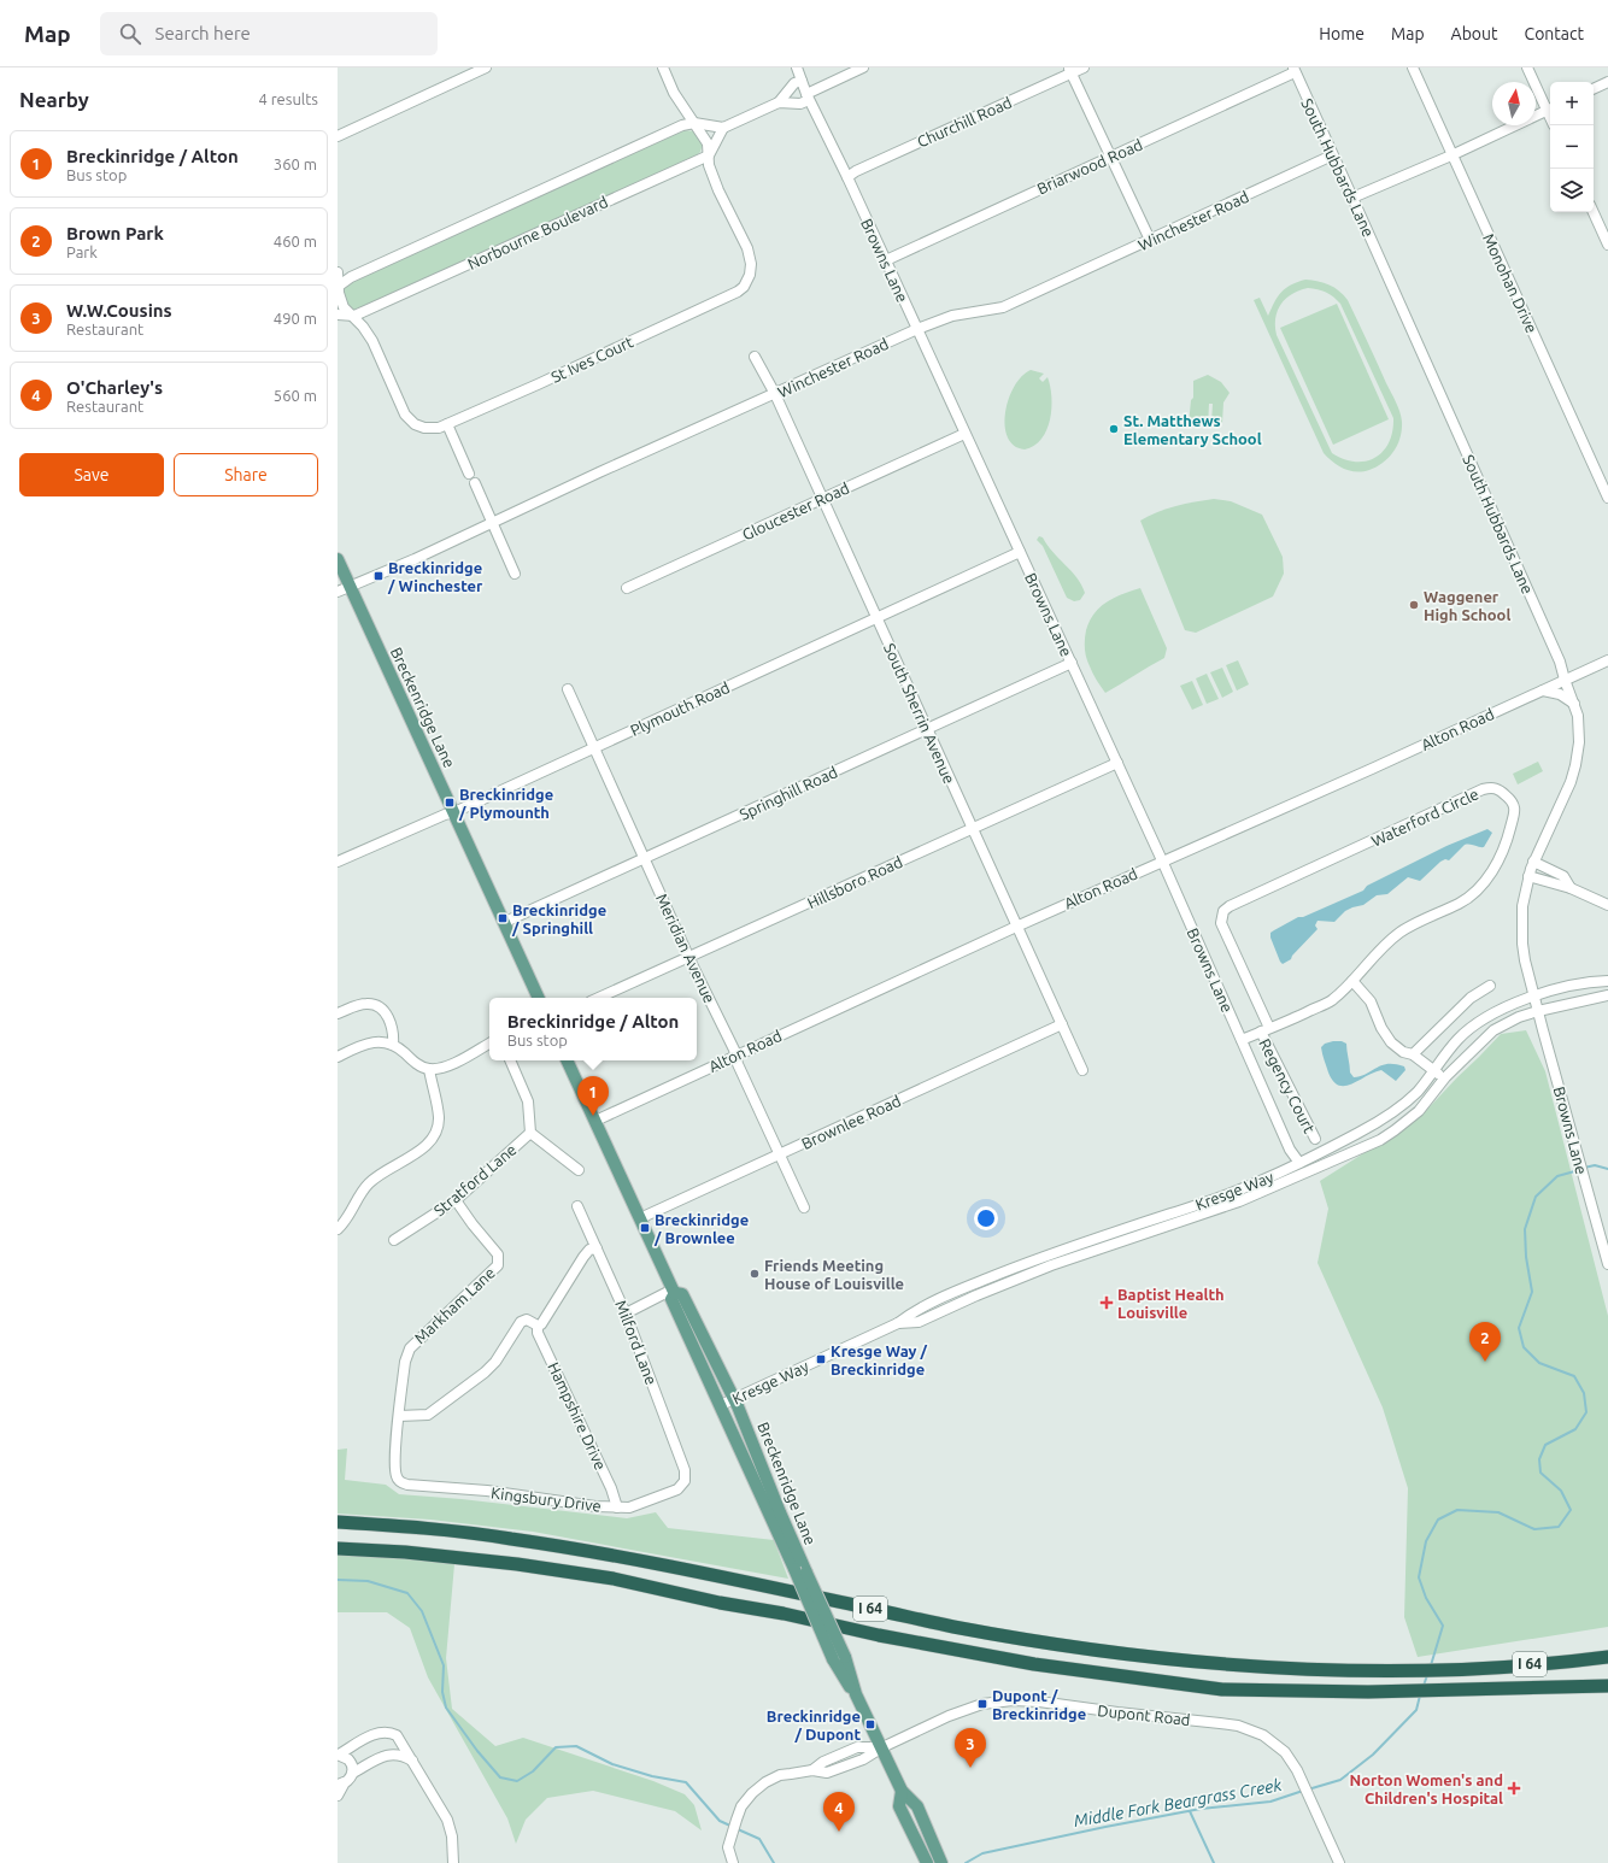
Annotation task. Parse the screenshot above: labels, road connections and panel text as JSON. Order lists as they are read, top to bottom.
{
  "streets": {
    "highway": ["I 64"],
    "main road": ["Breckenridge Lane"],
    "street": [
      "Churchill Road",
      "Briarwood Road",
      "South Hubbards Lane",
      "Winchester Road",
      "Norbourne Boulevard",
      "Browns Lane",
      "Monohan Drive",
      "St Ives Court",
      "Gloucester Road",
      "Plymouth Road",
      "South Sherrin Avenue",
      "Alton Road",
      "Springhill Road",
      "Waterford Circle",
      "Hillsboro Road",
      "Meridian Avenue",
      "Regency Court",
      "Brownlee Road",
      "Stratford Lane",
      "Kresge Way",
      "Markham Lane",
      "Milford Lane",
      "Hampshire Drive",
      "Kingsbury Drive",
      "Dupont Road"
    ]
  },
  "crossings": [
    ["Churchill Road", "Browns Lane"],
    ["Briarwood Road", "South Hubbards Lane"],
    ["Briarwood Road", "Browns Lane"],
    ["South Hubbards Lane", "Winchester Road"],
    ["South Hubbards Lane", "Browns Lane"],
    ["South Hubbards Lane", "Alton Road"],
    ["South Hubbards Lane", "Kresge Way"],
    ["Winchester Road", "Browns Lane"],
    ["Winchester Road", "Breckenridge Lane"],
    ["Winchester Road", "South Sherrin Avenue"],
    ["Norbourne Boulevard", "St Ives Court"],
    ["Browns Lane", "Gloucester Road"],
    ["Browns Lane", "Plymouth Road"],
    ["Browns Lane", "Alton Road"],
    ["Browns Lane", "Springhill Road"],
    ["Browns Lane", "Waterford Circle"],
    ["Browns Lane", "Hillsboro Road"],
    ["Browns Lane", "Kresge Way"],
    ["Gloucester Road", "South Sherrin Avenue"],
    ["Breckenridge Lane", "Plymouth Road"],
    ["Breckenridge Lane", "Alton Road"],
    ["Breckenridge Lane", "Springhill Road"],
    ["Breckenridge Lane", "Brownlee Road"],
    ["Breckenridge Lane", "Kresge Way"],
    ["Breckenridge Lane", "Dupont Road"],
    ["Plymouth Road", "South Sherrin Avenue"],
    ["Plymouth Road", "Meridian Avenue"],
    ["South Sherrin Avenue", "Alton Road"],
    ["South Sherrin Avenue", "Springhill Road"],
    ["South Sherrin Avenue", "Hillsboro Road"],
    ["South Sherrin Avenue", "Brownlee Road"],
    ["Alton Road", "Meridian Avenue"],
    ["Springhill Road", "Meridian Avenue"],
    ["Waterford Circle", "Regency Court"],
    ["Hillsboro Road", "Meridian Avenue"],
    ["Meridian Avenue", "Brownlee Road"],
    ["Stratford Lane", "Markham Lane"],
    ["Markham Lane", "Kingsbury Drive"],
    ["Milford Lane", "Kingsbury Drive"],
    ["Hampshire Drive", "Kingsbury Drive"]
  ],
  "water": ["Middle Fork Beargrass Creek"],
  "places": {
    "other": ["St. Matthews Elementary School", "Waggener High School", "Friends Meeting House of Louisville"],
    "transit": [
      "Breckinridge / Winchester",
      "Breckinridge / Plymounth",
      "Breckinridge / Springhill",
      "Breckinridge / Brownlee",
      "Kresge Way / Breckinridge",
      "Dupont / Breckinridge",
      "Breckinridge / Dupont"
    ],
    "health": ["Baptist Health Louisville", "Norton Women's and Children's Hospital"]
  },
  "north": "top",
  "page": {
    "header": "Map",
    "search": "Search here",
    "nav": [
      "Home",
      "Map",
      "About",
      "Contact"
    ],
    "heading": ["Nearby", "4 results"],
    "map_buttons": ["+", "−"],
    "list": [
      {
        "mark": "1",
        "name": "Breckinridge / Alton",
        "note": "Bus stop",
        "value": "360 m"
      },
      {
        "mark": "2",
        "name": "Brown Park",
        "note": "Park",
        "value": "460 m"
      },
      {
        "mark": "3",
        "name": "W.W.Cousins",
        "note": "Restaurant",
        "value": "490 m"
      },
      {
        "mark": "4",
        "name": "O'Charley's",
        "note": "Restaurant",
        "value": "560 m"
      }
    ],
    "buttons": ["Save", "Share"],
    "popup": ["Breckinridge / Alton", "Bus stop"],
    "pins": [
      "1",
      "2",
      "3",
      "4"
    ]
  }
}
